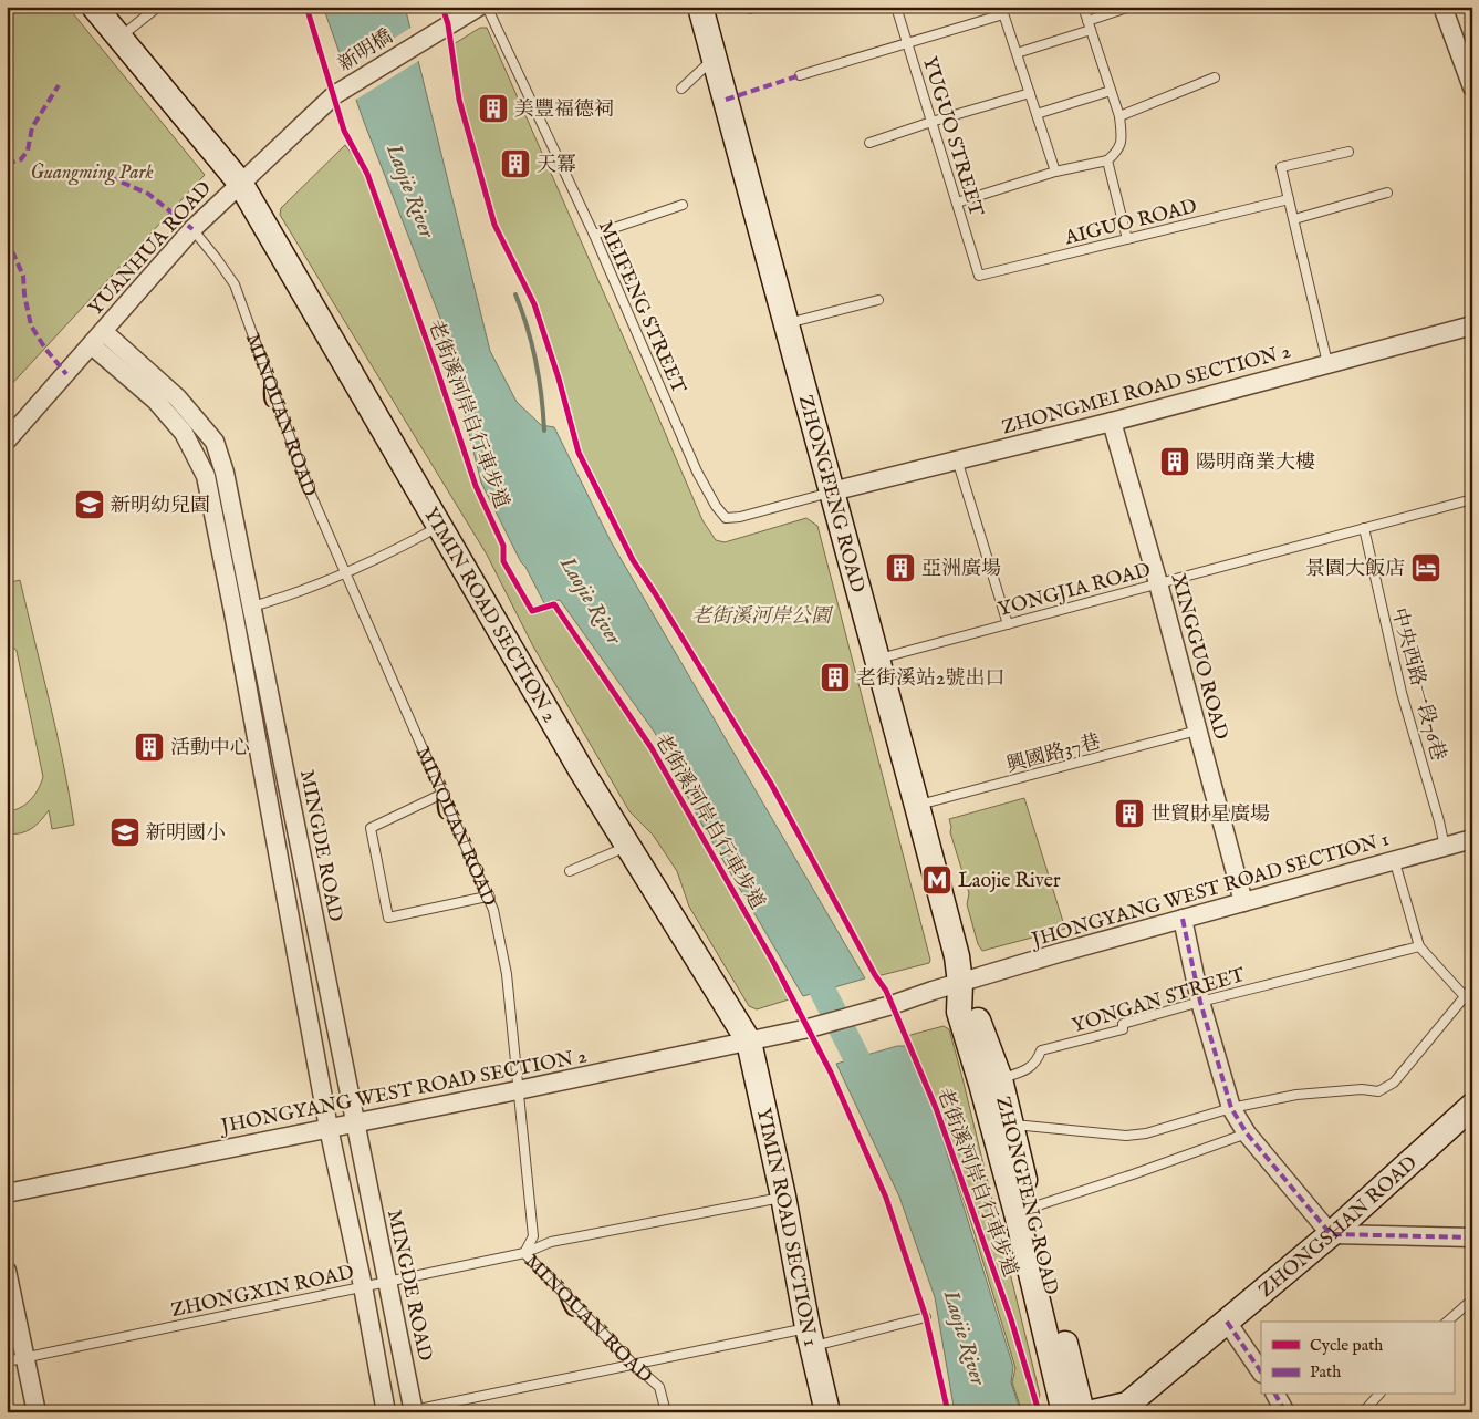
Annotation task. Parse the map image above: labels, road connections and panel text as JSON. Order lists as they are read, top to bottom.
{
  "streets": {
    "main road": [
      "ZHONGFENG ROAD",
      "YIMIN ROAD SECTION 2",
      "ZHONGSHAN ROAD",
      "YIMIN ROAD SECTION 1"
    ],
    "street": [
      "新明橋",
      "YUANHUA ROAD",
      "ZHONGMEI ROAD SECTION 2",
      "XINGGUO ROAD",
      "MINGDE ROAD",
      "JHONGYANG WEST ROAD SECTION 1",
      "JHONGYANG WEST ROAD SECTION 2"
    ],
    "lane": [
      "YUGUO STREET",
      "AIGUO ROAD",
      "MEIFENG STREET",
      "MINQUAN ROAD",
      "YONGJIA ROAD",
      "中央西路一段76巷",
      "興國路37巷",
      "YONGAN STREET",
      "ZHONGXIN ROAD"
    ],
    "cycle path": ["老街溪河岸自行車步道"]
  },
  "crossings": [
    ["新明橋", "YUANHUA ROAD"],
    ["新明橋", "YIMIN ROAD SECTION 2"],
    ["YUGUO STREET", "AIGUO ROAD"],
    ["YUANHUA ROAD", "MINQUAN ROAD"],
    ["YUANHUA ROAD", "YIMIN ROAD SECTION 2"],
    ["YUANHUA ROAD", "MINGDE ROAD"],
    ["MEIFENG STREET", "ZHONGMEI ROAD SECTION 2"],
    ["MEIFENG STREET", "ZHONGFENG ROAD"],
    ["ZHONGMEI ROAD SECTION 2", "ZHONGFENG ROAD"],
    ["ZHONGMEI ROAD SECTION 2", "XINGGUO ROAD"],
    ["MINQUAN ROAD", "JHONGYANG WEST ROAD SECTION 2"],
    ["MINQUAN ROAD", "ZHONGXIN ROAD"],
    ["ZHONGFENG ROAD", "YONGJIA ROAD"],
    ["ZHONGFENG ROAD", "興國路37巷"],
    ["ZHONGFENG ROAD", "JHONGYANG WEST ROAD SECTION 1"],
    ["ZHONGFENG ROAD", "YONGAN STREET"],
    ["ZHONGFENG ROAD", "JHONGYANG WEST ROAD SECTION 2"],
    ["YONGJIA ROAD", "XINGGUO ROAD"],
    ["YONGJIA ROAD", "中央西路一段76巷"],
    ["YIMIN ROAD SECTION 2", "JHONGYANG WEST ROAD SECTION 2"],
    ["YIMIN ROAD SECTION 2", "YIMIN ROAD SECTION 1"],
    ["XINGGUO ROAD", "興國路37巷"],
    ["XINGGUO ROAD", "JHONGYANG WEST ROAD SECTION 1"],
    ["中央西路一段76巷", "JHONGYANG WEST ROAD SECTION 1"],
    ["MINGDE ROAD", "JHONGYANG WEST ROAD SECTION 2"],
    ["MINGDE ROAD", "ZHONGXIN ROAD"],
    ["JHONGYANG WEST ROAD SECTION 1", "JHONGYANG WEST ROAD SECTION 2"],
    ["JHONGYANG WEST ROAD SECTION 2", "YIMIN ROAD SECTION 1"],
    ["YIMIN ROAD SECTION 1", "ZHONGXIN ROAD"]
  ],
  "water": ["Laojie River"],
  "parks": ["Guangming Park", "老街溪河岸公園"],
  "places": {
    "building": [
      "美豐福德祠",
      "天冪",
      "陽明商業大樓",
      "亞洲廣場",
      "老街溪站2號出口",
      "活動中心",
      "世貿財星廣場"
    ],
    "school or university": ["新明幼兒園", "新明國小"],
    "hotel": ["景園大飯店"],
    "metro station": ["Laojie River"]
  },
  "legend": ["Cycle path", "Path"]
}
